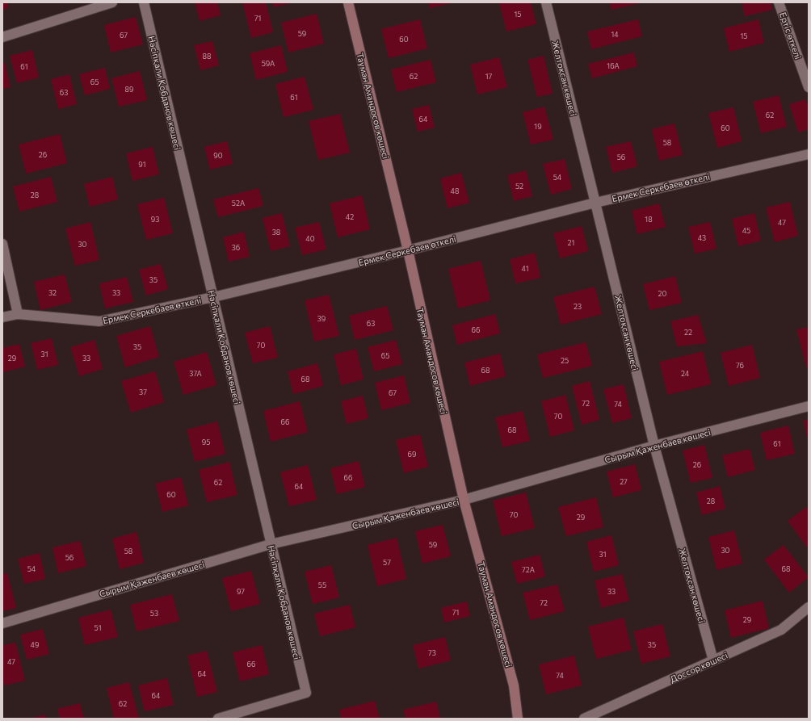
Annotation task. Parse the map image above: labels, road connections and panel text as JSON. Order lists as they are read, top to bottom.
{
  "streets": {
    "main road": ["Тауман Амандосов көшесі"],
    "street": [
      "Ертіс өткелі",
      "Желтоқсан көшесі",
      "Нәсіпқали Қобданов көшесі",
      "Ермек Серкебаев өткелі",
      "Сырым Қаженбаев көшесі",
      "Доссор көшесі"
    ]
  },
  "crossings": [
    ["Желтоқсан көшесі", "Ермек Серкебаев өткелі"],
    ["Желтоқсан көшесі", "Сырым Қаженбаев көшесі"],
    ["Желтоқсан көшесі", "Доссор көшесі"],
    ["Нәсіпқали Қобданов көшесі", "Ермек Серкебаев өткелі"],
    ["Нәсіпқали Қобданов көшесі", "Сырым Қаженбаев көшесі"],
    ["Тауман Амандосов көшесі", "Ермек Серкебаев өткелі"],
    ["Тауман Амандосов көшесі", "Сырым Қаженбаев көшесі"]
  ],
  "house_numbers": [
    "15",
    "71",
    "59",
    "14",
    "67",
    "15",
    "60",
    "88",
    "59А",
    "16А",
    "61",
    "62",
    "17",
    "65",
    "89",
    "63",
    "61",
    "62",
    "64",
    "19",
    "60",
    "58",
    "26",
    "90",
    "56",
    "91",
    "54",
    "52",
    "48",
    "28",
    "52А",
    "42",
    "93",
    "18",
    "47",
    "45",
    "38",
    "43",
    "40",
    "21",
    "30",
    "36",
    "41",
    "35",
    "32",
    "33",
    "20",
    "23",
    "39",
    "63",
    "66",
    "22",
    "70",
    "35",
    "31",
    "65",
    "29",
    "33",
    "25",
    "76",
    "68",
    "37А",
    "24",
    "68",
    "37",
    "67",
    "72",
    "74",
    "70",
    "66",
    "68",
    "95",
    "61",
    "69",
    "26",
    "66",
    "27",
    "62",
    "64",
    "60",
    "28",
    "70",
    "29",
    "59",
    "30",
    "58",
    "31",
    "56",
    "57",
    "54",
    "68",
    "72А",
    "55",
    "97",
    "33",
    "72",
    "71",
    "53",
    "29",
    "51",
    "49",
    "35",
    "73",
    "47",
    "66",
    "64",
    "74",
    "64",
    "62"
  ]
}
